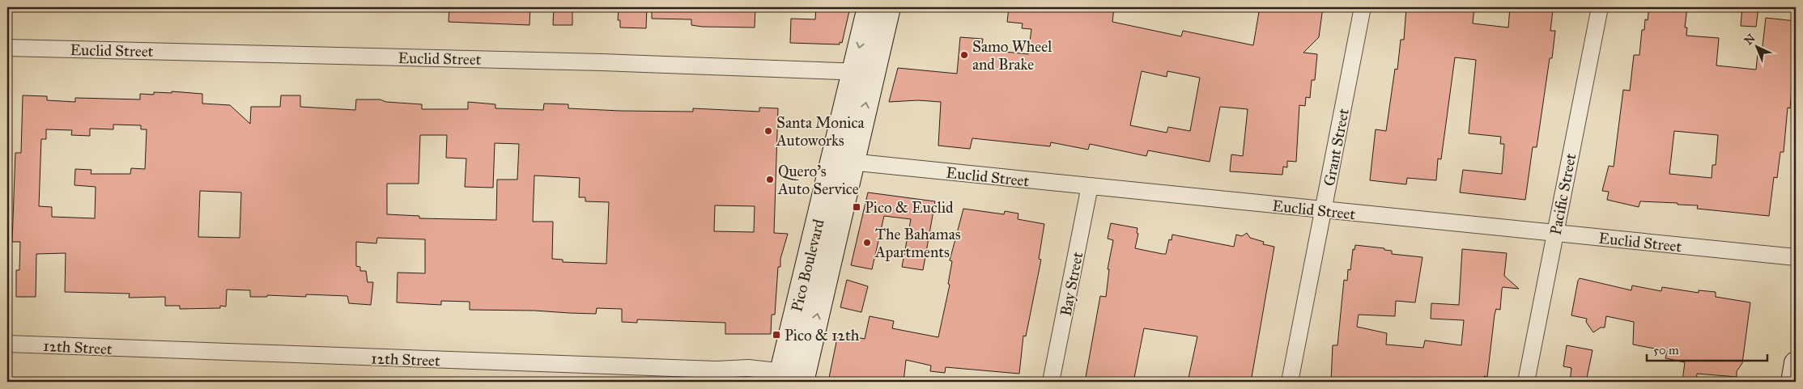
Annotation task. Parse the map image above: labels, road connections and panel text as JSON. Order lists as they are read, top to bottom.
{
  "streets": {
    "main road": ["Pico Boulevard"],
    "street": [
      "Euclid Street",
      "Grant Street",
      "Pacific Street",
      "Bay Street",
      "12th Street"
    ]
  },
  "crossings": [
    ["Euclid Street", "Grant Street"],
    ["Euclid Street", "Pacific Street"],
    ["Euclid Street", "Pico Boulevard"],
    ["Euclid Street", "Bay Street"],
    ["Pico Boulevard", "12th Street"]
  ],
  "places": {
    "other": [
      "Samo Wheel and Brake",
      "Santa Monica Autoworks",
      "Quero's Auto Service",
      "The Bahamas Apartments"
    ],
    "transit": ["Pico & Euclid", "Pico & 12th"]
  },
  "scale_bar": "50 m",
  "north": "top left"
}
